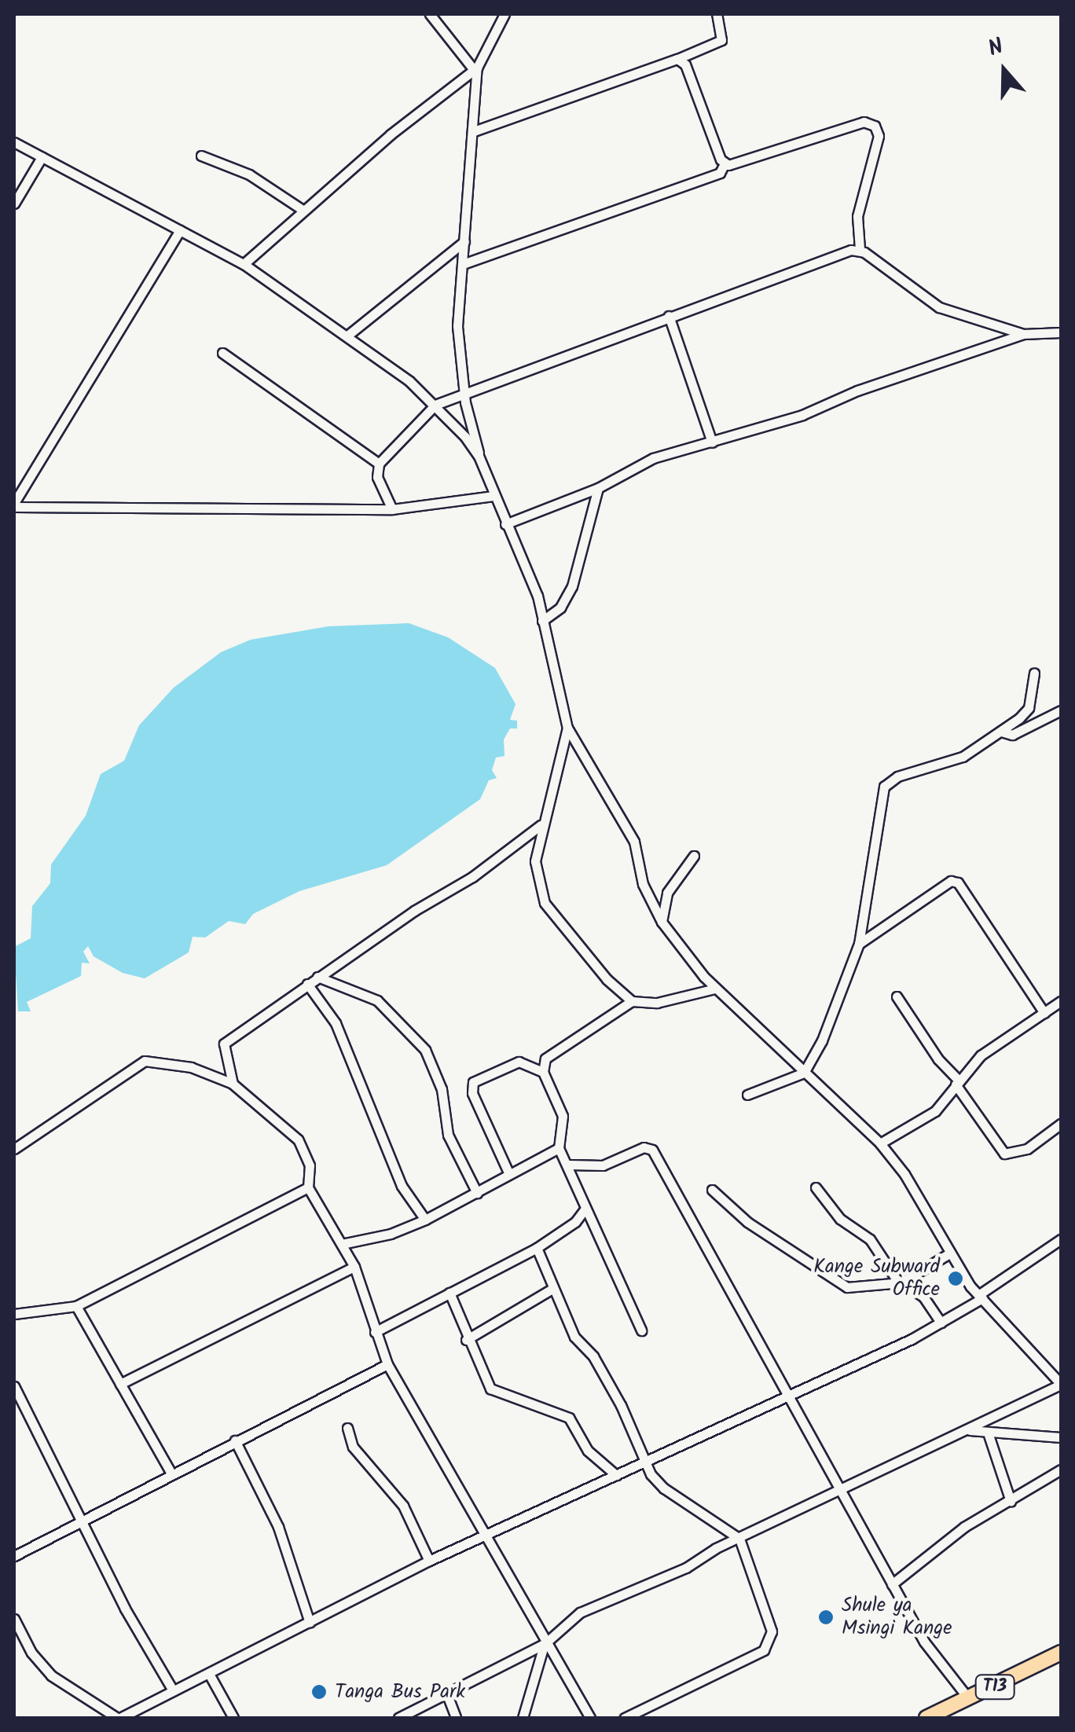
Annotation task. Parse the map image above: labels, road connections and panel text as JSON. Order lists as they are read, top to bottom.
{
  "streets": {
    "highway": ["T13"]
  },
  "places": ["Kange Subward Office", "Shule ya Msingi Kange", "Tanga Bus Park"],
  "north": "top"
}
